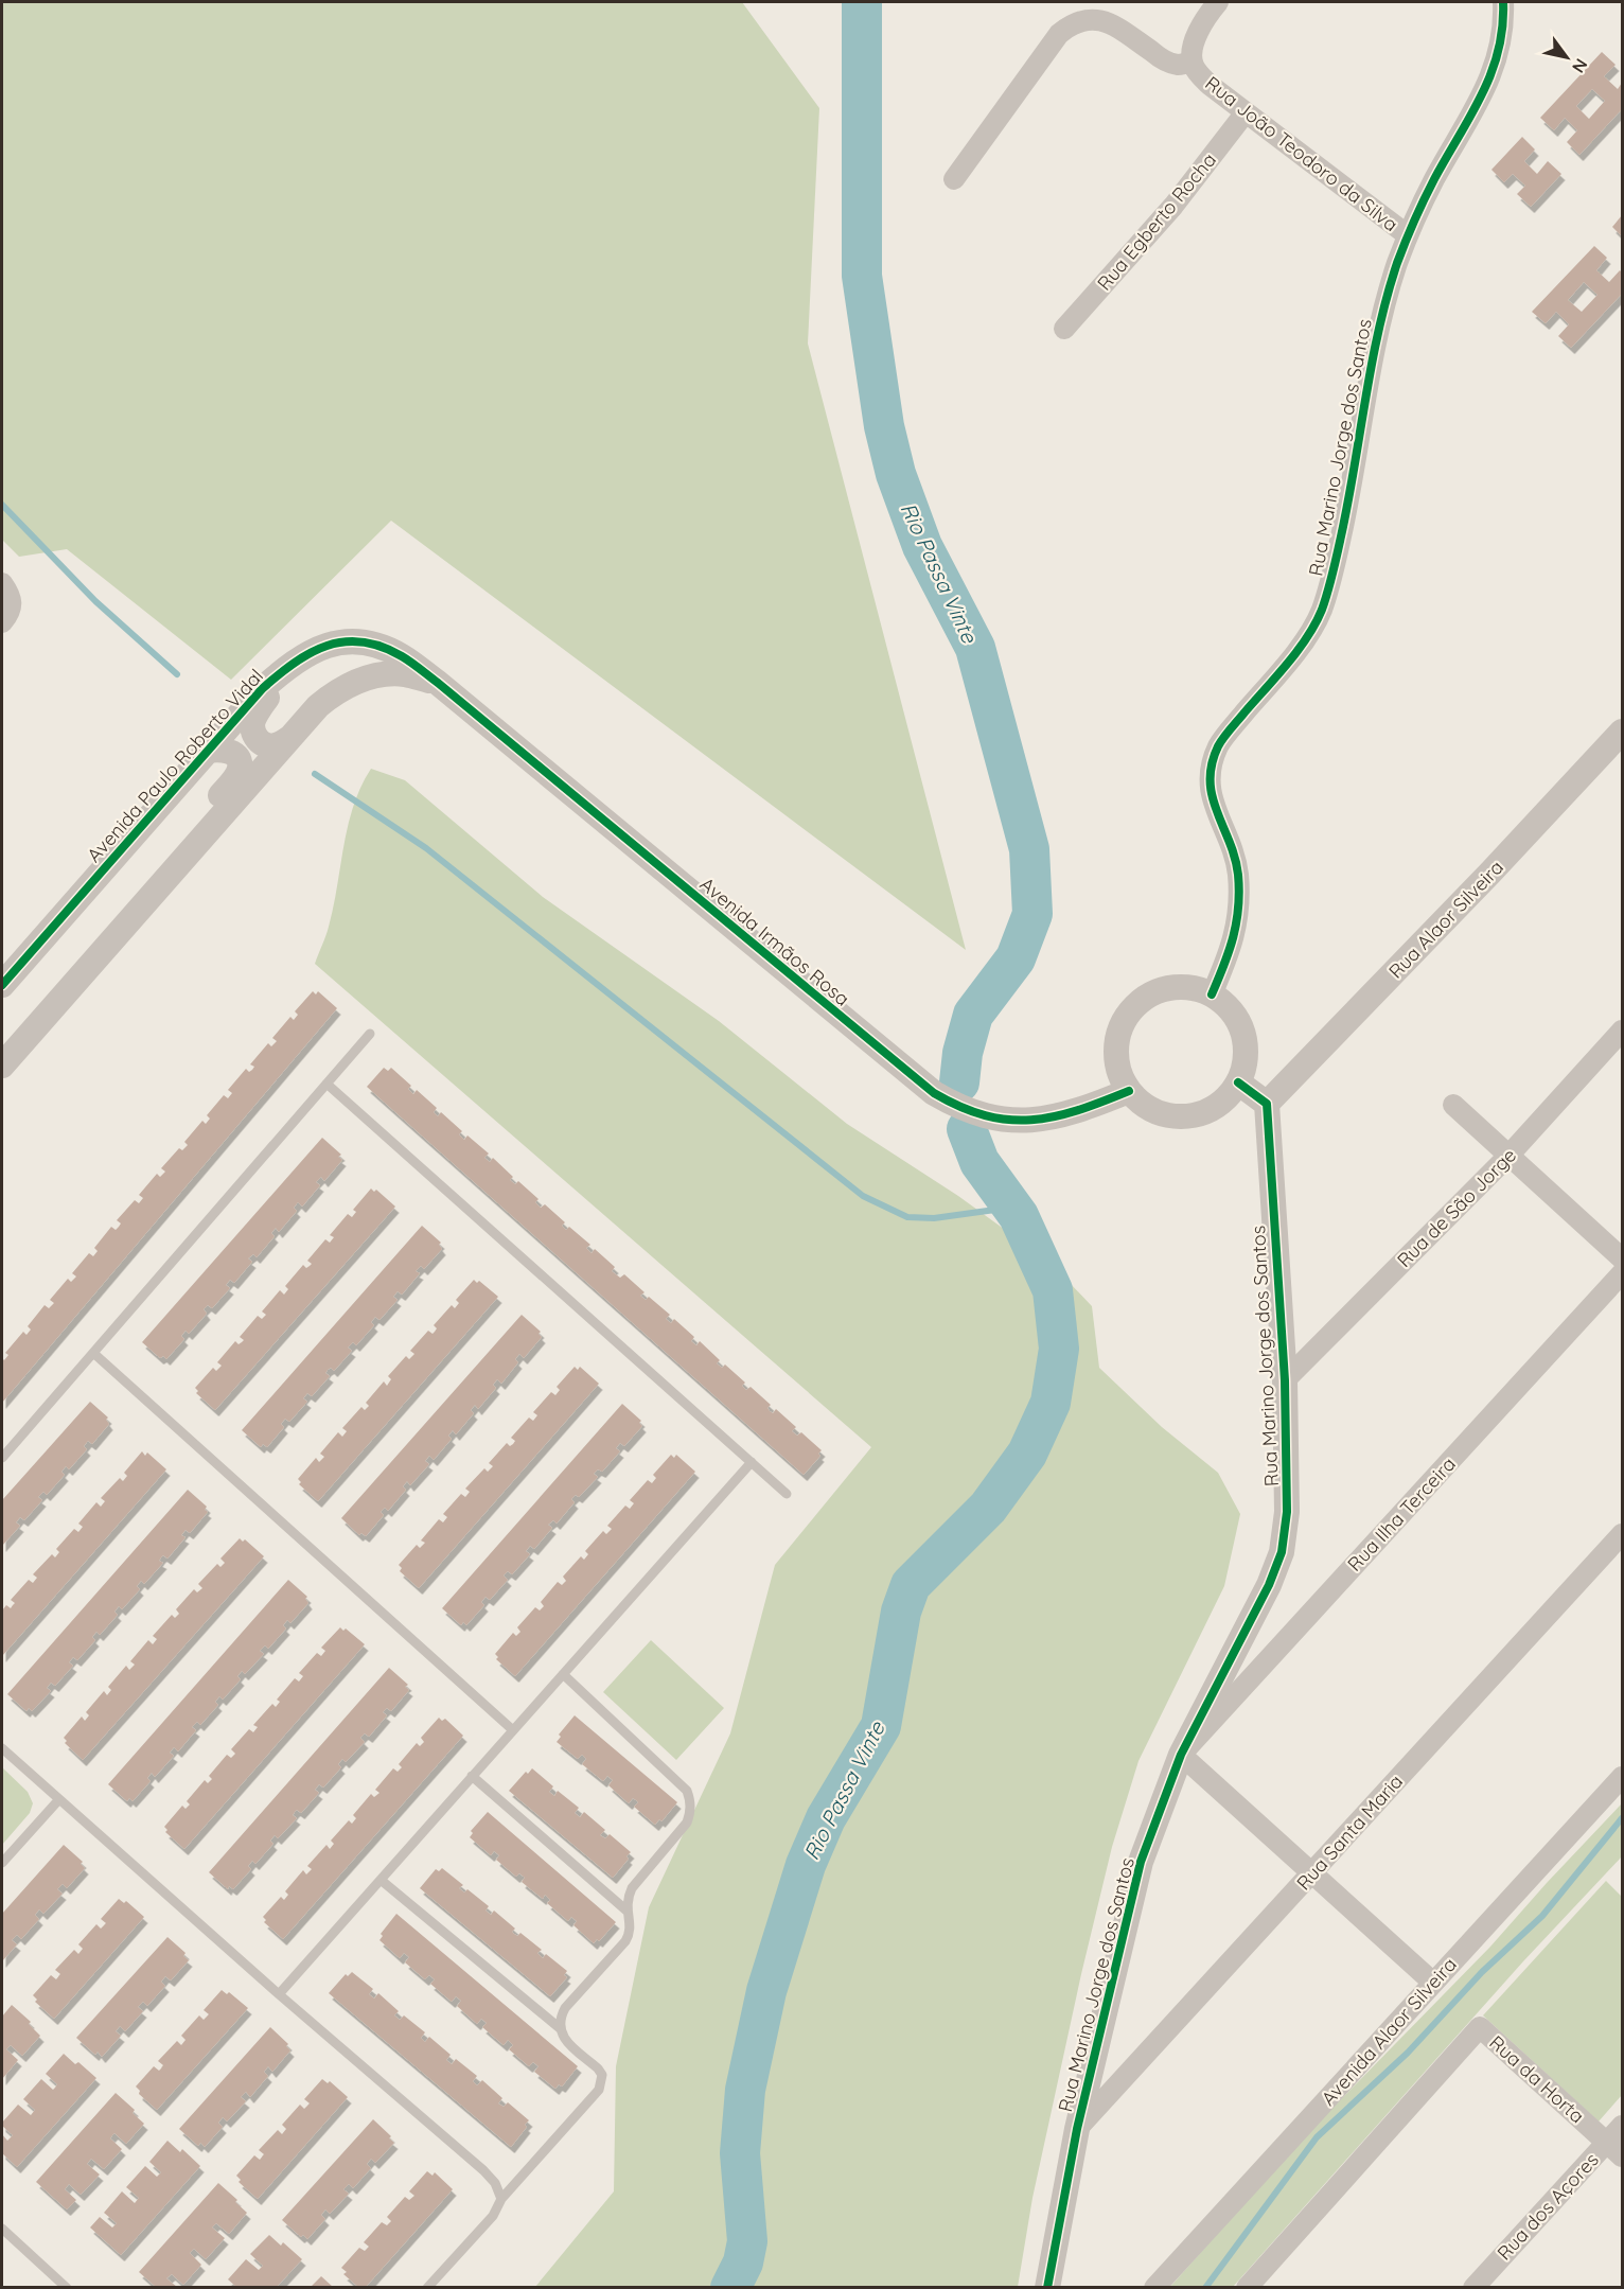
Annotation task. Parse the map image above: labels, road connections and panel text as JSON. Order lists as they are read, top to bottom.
{
  "streets": {
    "street": [
      "Rua João Teodoro da Silva",
      "Rua Egberto Rocha",
      "Rua Marino Jorge dos Santos",
      "Avenida Paulo Roberto Vidal",
      "Rua Alaor Silveira",
      "Avenida Irmãos Rosa",
      "Rua de São Jorge",
      "Rua Ilha Terceira",
      "Rua Santa Maria",
      "Avenida Alaor Silveira",
      "Rua da Horta",
      "Rua dos Açores"
    ]
  },
  "crossings": [
    ["Rua João Teodoro da Silva", "Rua Egberto Rocha"],
    ["Rua João Teodoro da Silva", "Rua Marino Jorge dos Santos"],
    ["Rua Marino Jorge dos Santos", "Rua Alaor Silveira"],
    ["Rua Marino Jorge dos Santos", "Avenida Irmãos Rosa"],
    ["Rua Marino Jorge dos Santos", "Rua de São Jorge"],
    ["Rua Marino Jorge dos Santos", "Rua Ilha Terceira"],
    ["Rua Marino Jorge dos Santos", "Rua Santa Maria"],
    ["Avenida Paulo Roberto Vidal", "Avenida Irmãos Rosa"],
    ["Rua da Horta", "Rua dos Açores"]
  ],
  "water": ["Rio Passa Vinte"],
  "north": "bottom right"
}
